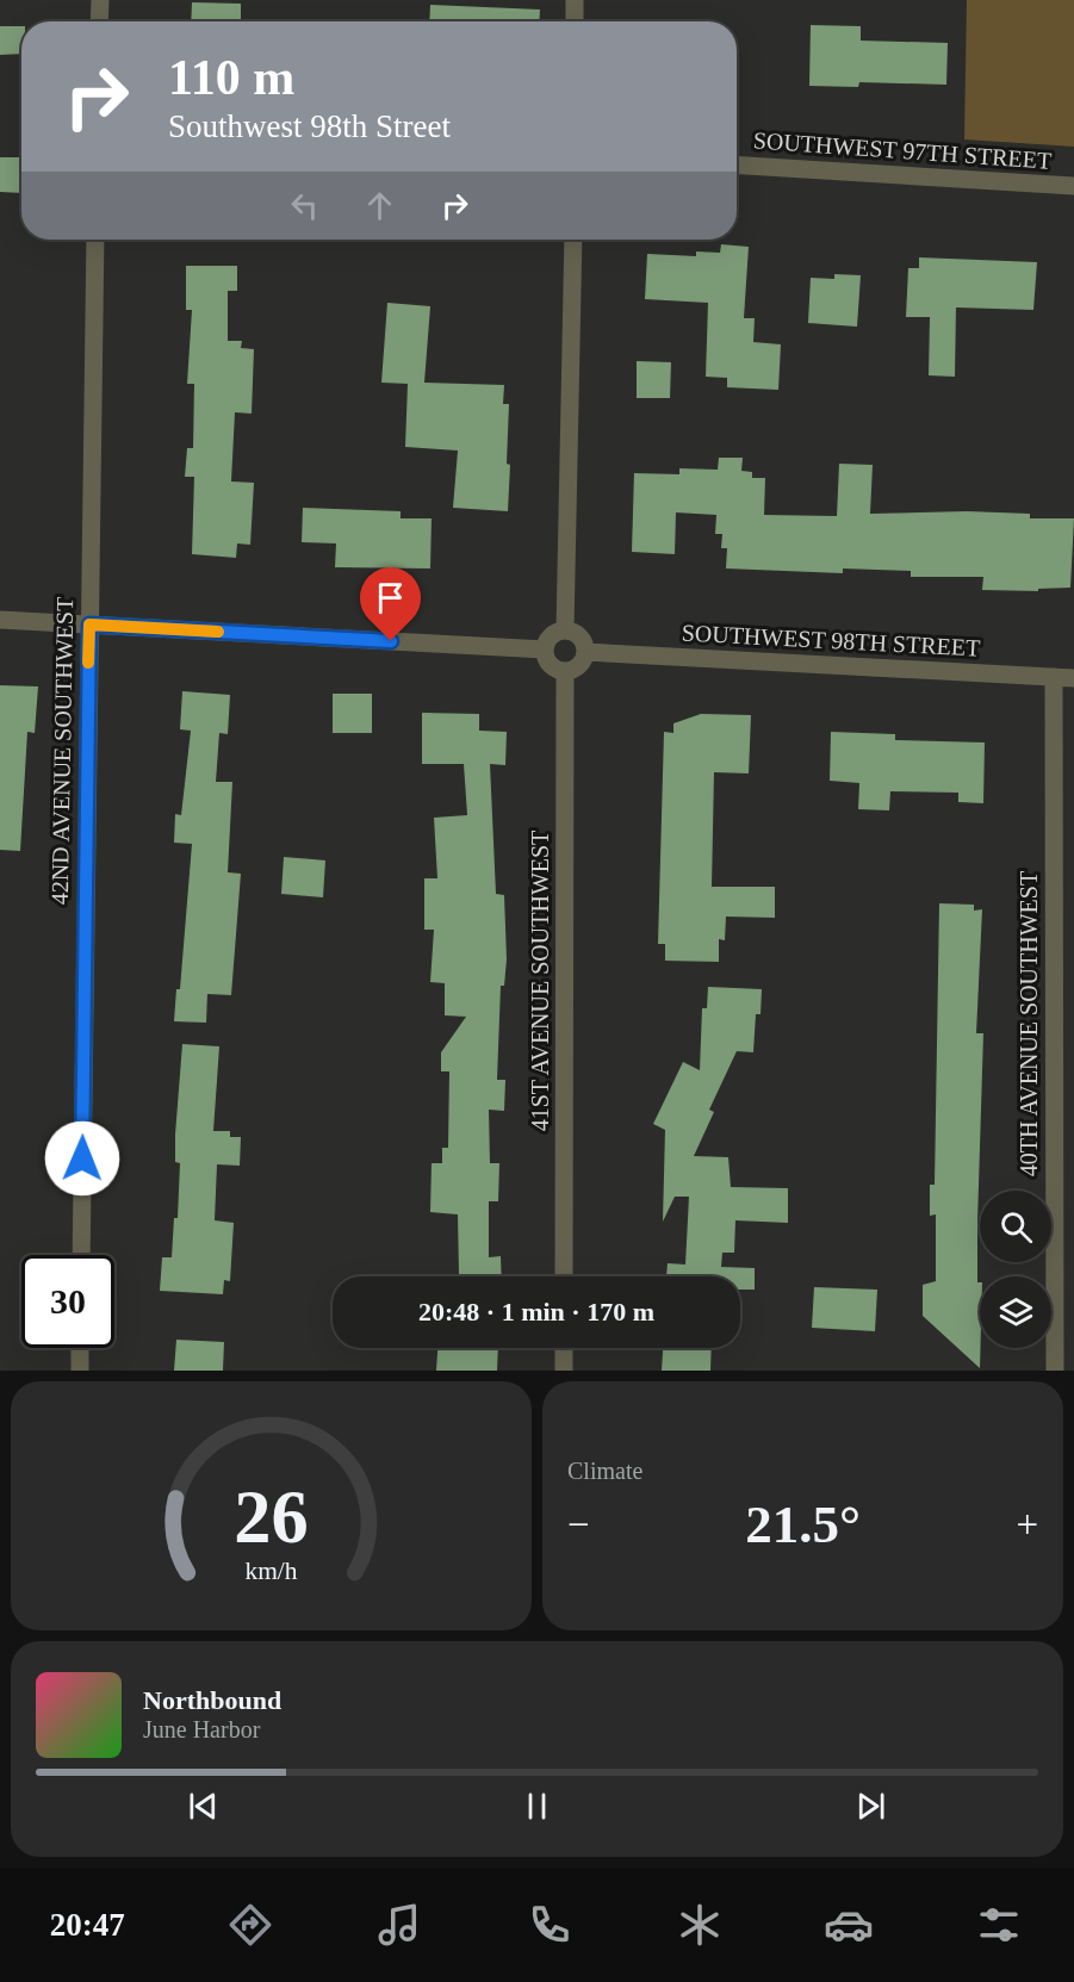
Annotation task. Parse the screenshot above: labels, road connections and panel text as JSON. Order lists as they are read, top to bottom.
{
  "streets": {
    "street": [
      "SOUTHWEST 97TH STREET",
      "SOUTHWEST 98TH STREET",
      "42ND AVENUE SOUTHWEST",
      "41ST AVENUE SOUTHWEST",
      "40TH AVENUE SOUTHWEST"
    ]
  },
  "crossings": [
    ["SOUTHWEST 98TH STREET", "41ST AVENUE SOUTHWEST"],
    ["SOUTHWEST 98TH STREET", "40TH AVENUE SOUTHWEST"]
  ],
  "page": {
    "turn": ["110 m", "Southwest 98th Street"],
    "limit": "30",
    "trip": "20:48 · 1 min · 170 m",
    "tile": "Climate",
    "heat": ["−", "21.5°", "+"],
    "song": ["Northbound", "June Harbor"],
    "tabs": "20:47",
    "gauge": ["26", "km/h"]
  }
}
